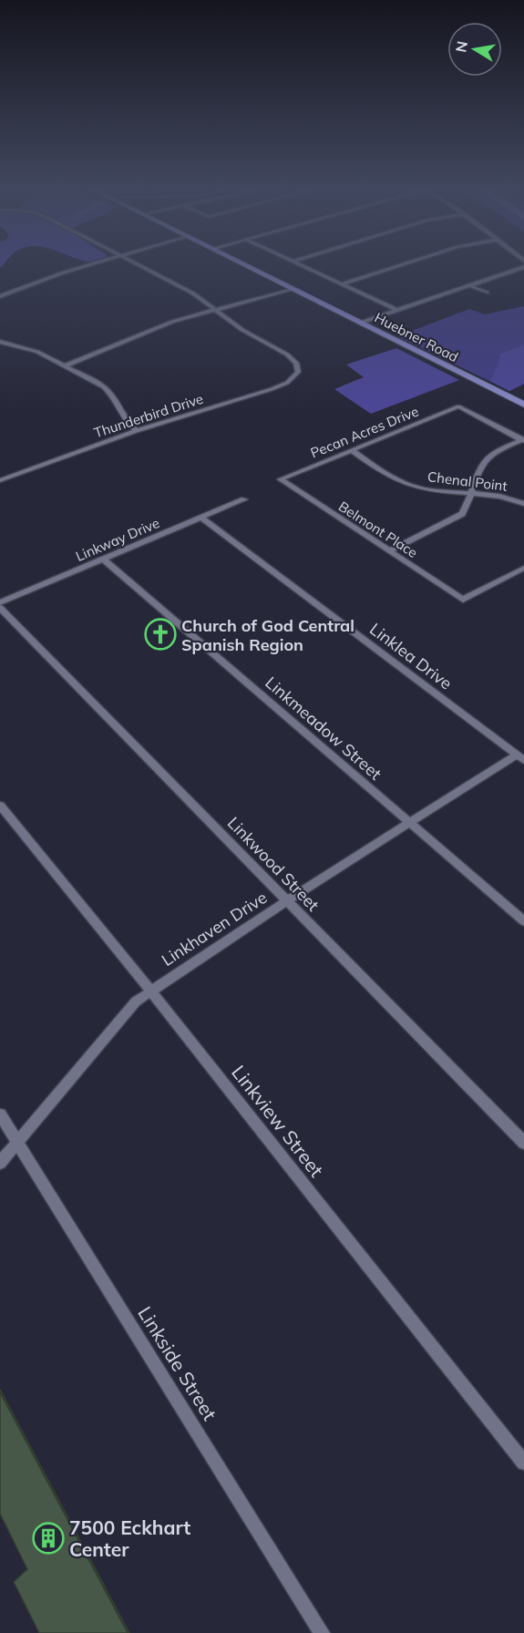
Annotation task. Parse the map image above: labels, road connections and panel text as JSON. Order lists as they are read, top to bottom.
{
  "streets": {
    "main road": ["Huebner Road"],
    "street": [
      "Thunderbird Drive",
      "Pecan Acres Drive",
      "Chenal Point",
      "Belmont Place",
      "Linkway Drive",
      "Linklea Drive",
      "Linkmeadow Street",
      "Linkwood Street",
      "Linkhaven Drive",
      "Linkview Street",
      "Linkside Street"
    ]
  },
  "crossings": [
    ["Pecan Acres Drive", "Chenal Point"],
    ["Pecan Acres Drive", "Belmont Place"],
    ["Linkway Drive", "Linklea Drive"],
    ["Linkway Drive", "Linkmeadow Street"],
    ["Linklea Drive", "Linkhaven Drive"],
    ["Linkmeadow Street", "Linkhaven Drive"],
    ["Linkwood Street", "Linkhaven Drive"],
    ["Linkhaven Drive", "Linkview Street"],
    ["Linkhaven Drive", "Linkside Street"]
  ],
  "places": {
    "church": ["Church of God Central Spanish Region"],
    "building": ["7500 Eckhart Center"]
  },
  "north": "left"
}
